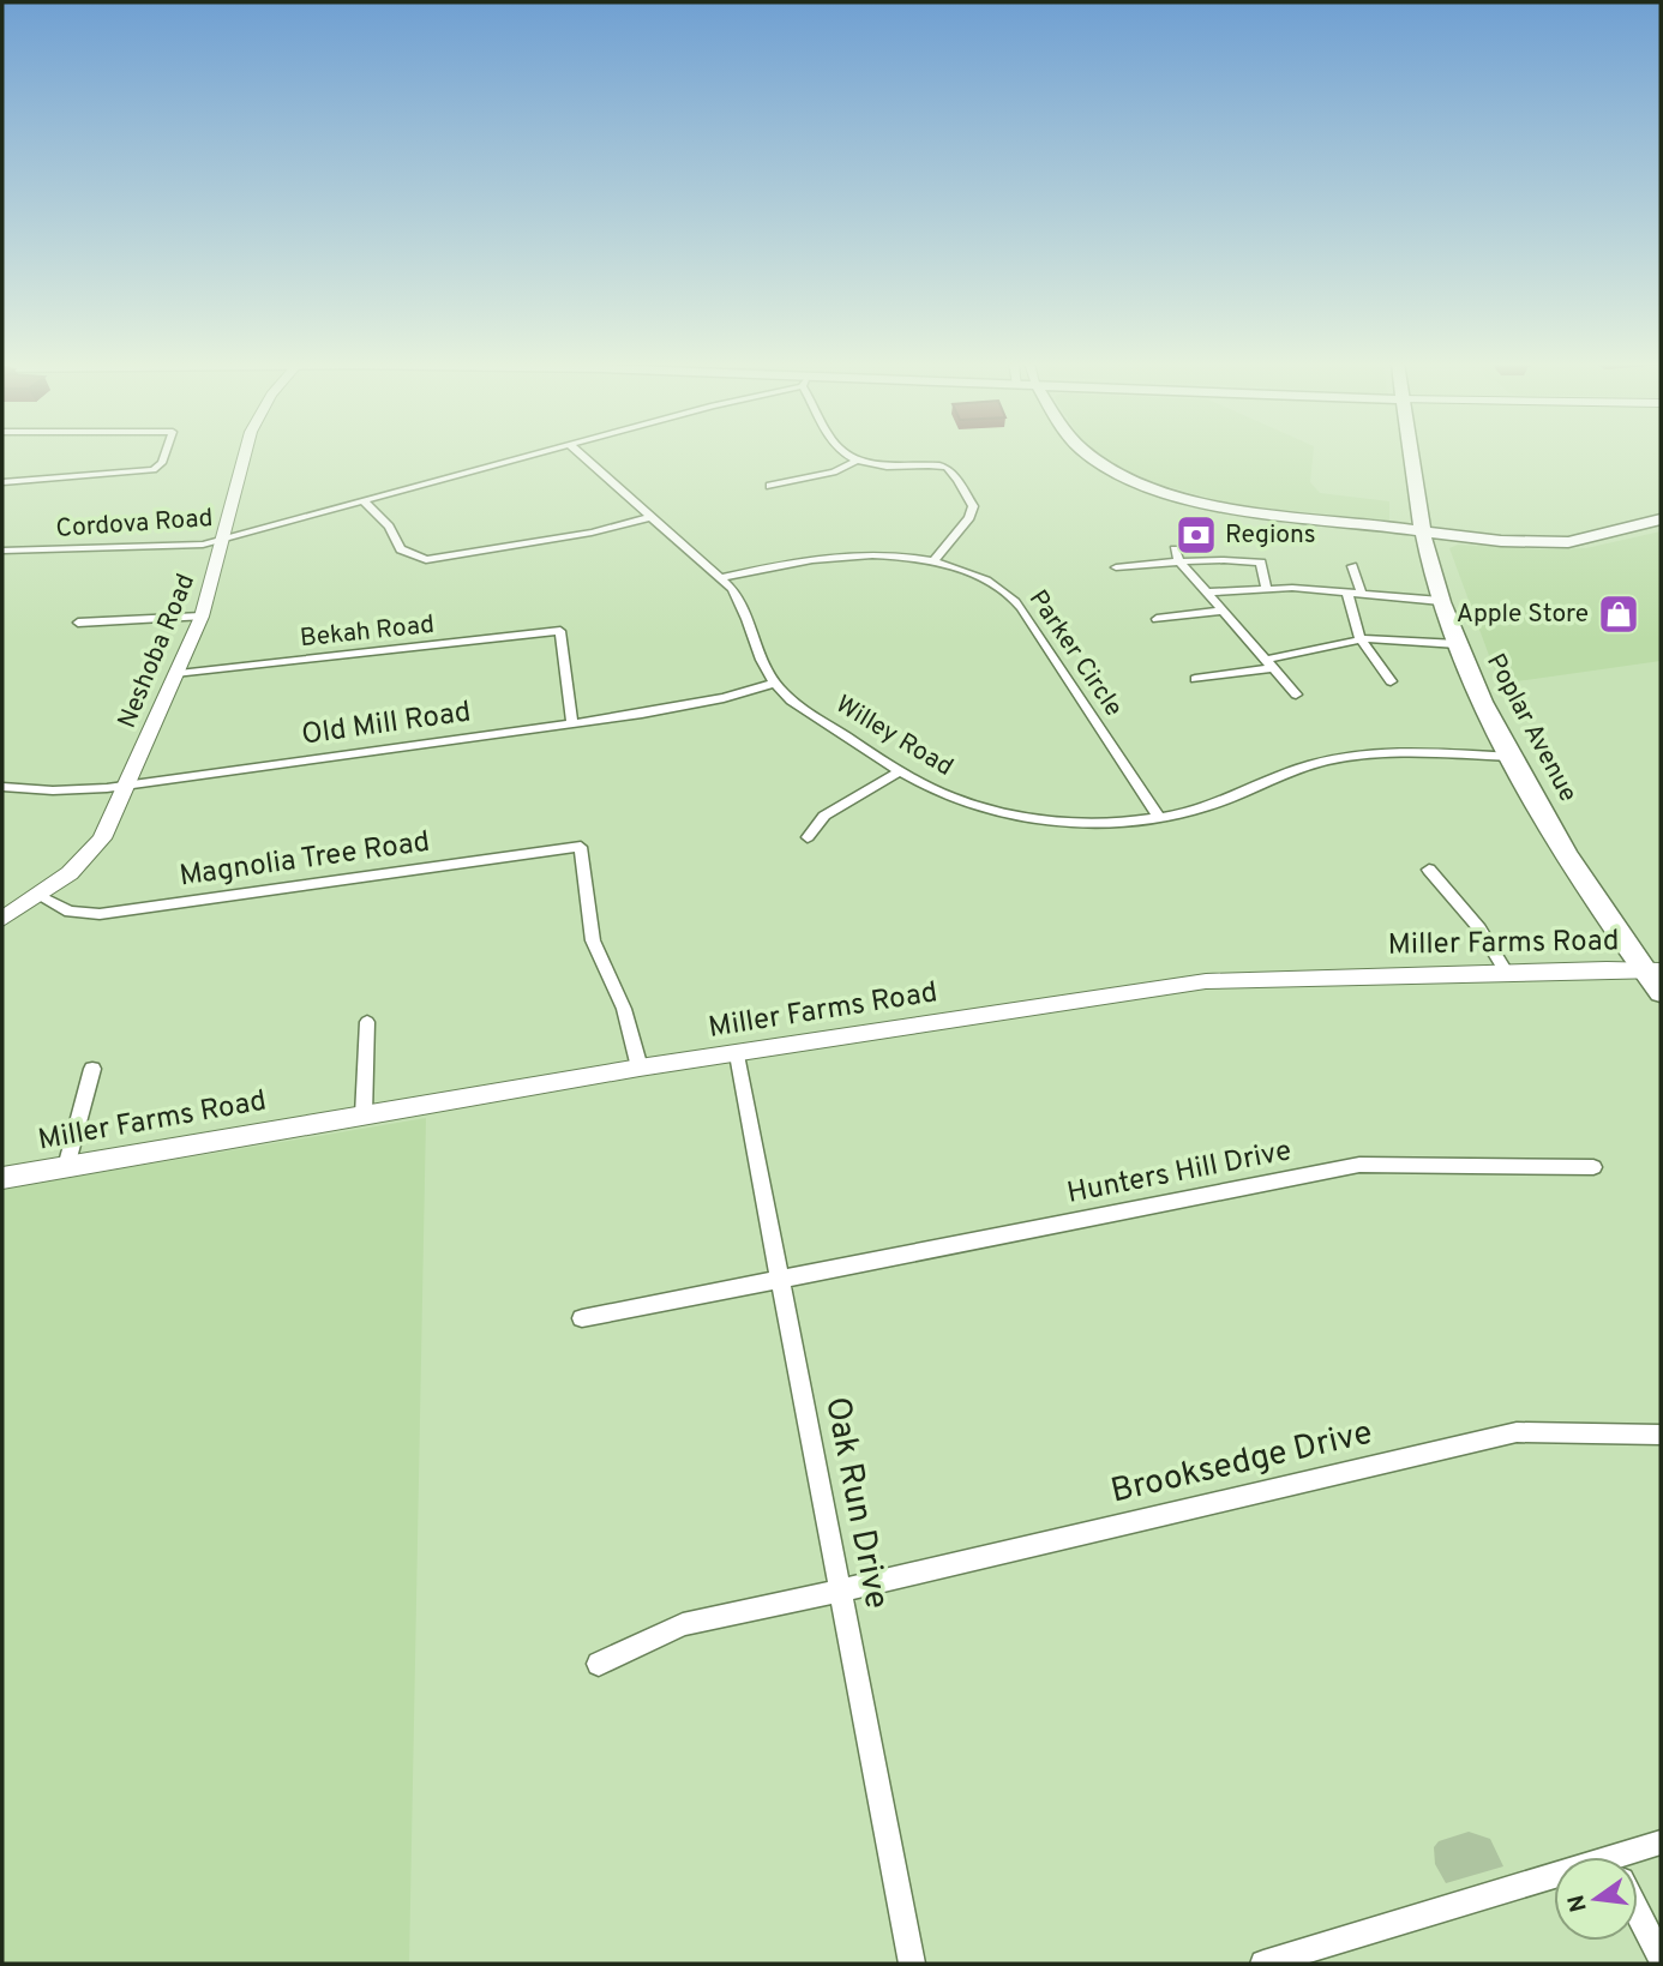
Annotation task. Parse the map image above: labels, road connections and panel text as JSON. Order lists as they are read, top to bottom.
{
  "streets": {
    "main road": ["Poplar Avenue"],
    "street": [
      "Cordova Road",
      "Bekah Road",
      "Neshoba Road",
      "Parker Circle",
      "Old Mill Road",
      "Willey Road",
      "Magnolia Tree Road",
      "Miller Farms Road",
      "Hunters Hill Drive",
      "Brooksedge Drive",
      "Oak Run Drive"
    ]
  },
  "crossings": [
    ["Cordova Road", "Neshoba Road"],
    ["Bekah Road", "Neshoba Road"],
    ["Neshoba Road", "Old Mill Road"],
    ["Neshoba Road", "Magnolia Tree Road"],
    ["Parker Circle", "Willey Road"],
    ["Old Mill Road", "Willey Road"],
    ["Poplar Avenue", "Willey Road"],
    ["Poplar Avenue", "Miller Farms Road"],
    ["Magnolia Tree Road", "Miller Farms Road"],
    ["Miller Farms Road", "Oak Run Drive"],
    ["Hunters Hill Drive", "Oak Run Drive"],
    ["Brooksedge Drive", "Oak Run Drive"]
  ],
  "places": {
    "bank": ["Regions"],
    "shop": ["Apple Store"]
  },
  "north": "left"
}
